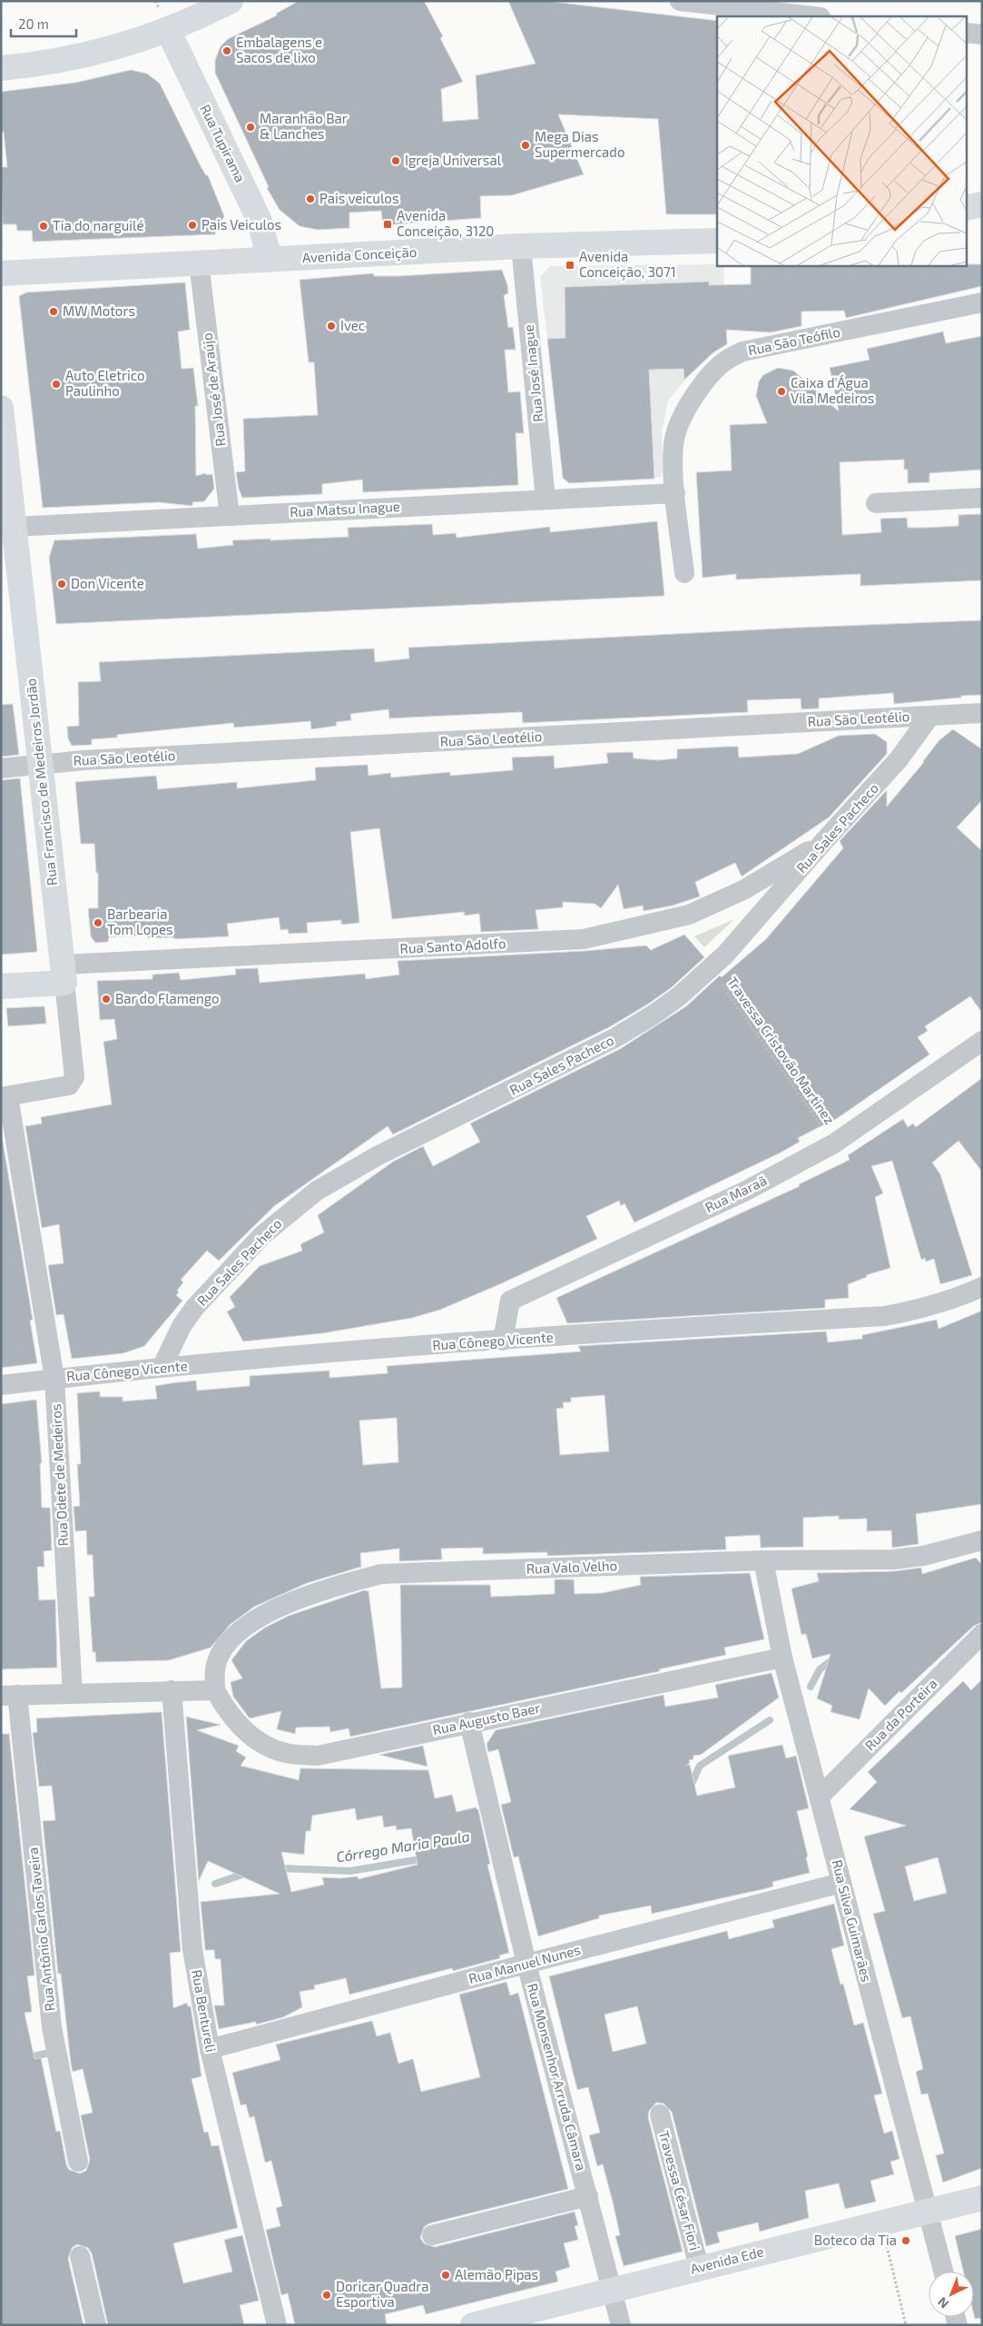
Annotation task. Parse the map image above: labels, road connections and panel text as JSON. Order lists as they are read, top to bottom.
{
  "streets": {
    "main road": [
      "Rua Tupirama",
      "Avenida Conceição",
      "Rua Francisco de Medeiros Jordão",
      "Avenida Ede"
    ],
    "street": [
      "Rua São Teófilo",
      "Rua José Inague",
      "Rua José de Araújo",
      "Rua Matsu Inague",
      "Rua São Leotélio",
      "Rua Sales Pacheco",
      "Rua Santo Adolfo",
      "Rua Maraã",
      "Rua Cônego Vicente",
      "Rua Odete de Medeiros",
      "Rua Valo Velho",
      "Rua da Porteira",
      "Rua Augusto Baer",
      "Rua Silva Guimarães",
      "Rua Antônio Carlos Taveira",
      "Rua Manuel Nunes",
      "Rua Bentureli",
      "Rua Monsenhor Arruda Câmara",
      "Travessa César Fiori"
    ],
    "path": ["Travessa Cristovão Martinez"]
  },
  "crossings": [
    ["Rua Tupirama", "Avenida Conceição"],
    ["Avenida Conceição", "Rua José Inague"],
    ["Avenida Conceição", "Rua José de Araújo"],
    ["Rua São Teófilo", "Rua Matsu Inague"],
    ["Rua José Inague", "Rua Matsu Inague"],
    ["Rua José de Araújo", "Rua Matsu Inague"],
    ["Rua Matsu Inague", "Rua Francisco de Medeiros Jordão"],
    ["Rua São Leotélio", "Rua Francisco de Medeiros Jordão"],
    ["Rua São Leotélio", "Rua Sales Pacheco"],
    ["Rua Francisco de Medeiros Jordão", "Rua Santo Adolfo"],
    ["Rua Francisco de Medeiros Jordão", "Rua Odete de Medeiros"],
    ["Rua Sales Pacheco", "Rua Santo Adolfo"],
    ["Rua Sales Pacheco", "Travessa Cristovão Martinez"],
    ["Rua Sales Pacheco", "Rua Cônego Vicente"],
    ["Travessa Cristovão Martinez", "Rua Maraã"],
    ["Rua Maraã", "Rua Cônego Vicente"],
    ["Rua Cônego Vicente", "Rua Odete de Medeiros"],
    ["Rua Valo Velho", "Rua Augusto Baer"],
    ["Rua Valo Velho", "Rua Silva Guimarães"],
    ["Rua da Porteira", "Rua Silva Guimarães"],
    ["Rua Augusto Baer", "Rua Silva Guimarães"],
    ["Rua Augusto Baer", "Rua Monsenhor Arruda Câmara"],
    ["Rua Silva Guimarães", "Rua Manuel Nunes"],
    ["Rua Silva Guimarães", "Avenida Ede"],
    ["Rua Manuel Nunes", "Rua Bentureli"],
    ["Rua Manuel Nunes", "Rua Monsenhor Arruda Câmara"],
    ["Rua Monsenhor Arruda Câmara", "Avenida Ede"],
    ["Travessa César Fiori", "Avenida Ede"]
  ],
  "water": ["Córrego Maria Paula"],
  "places": {
    "other": [
      "Embalagens e Sacos de lixo",
      "Maranhão Bar & Lanches",
      "Mega Dias Supermercado",
      "Igreja Universal",
      "Pais veiculos",
      "Pais Veiculos",
      "Tia do narguilé",
      "MW Motors",
      "Ivec",
      "Auto Eletrico Paulinho",
      "Caixa d'Água Vila Medeiros",
      "Don Vicente",
      "Barbearia Tom Lopes",
      "Bar do Flamengo",
      "Boteco da Tia",
      "Alemão Pipas",
      "Doricar Quadra Esportiva"
    ],
    "transit": ["Avenida Conceição, 3120", "Avenida Conceição, 3071"]
  },
  "scale_bar": "20 m",
  "north": "bottom left"
}
